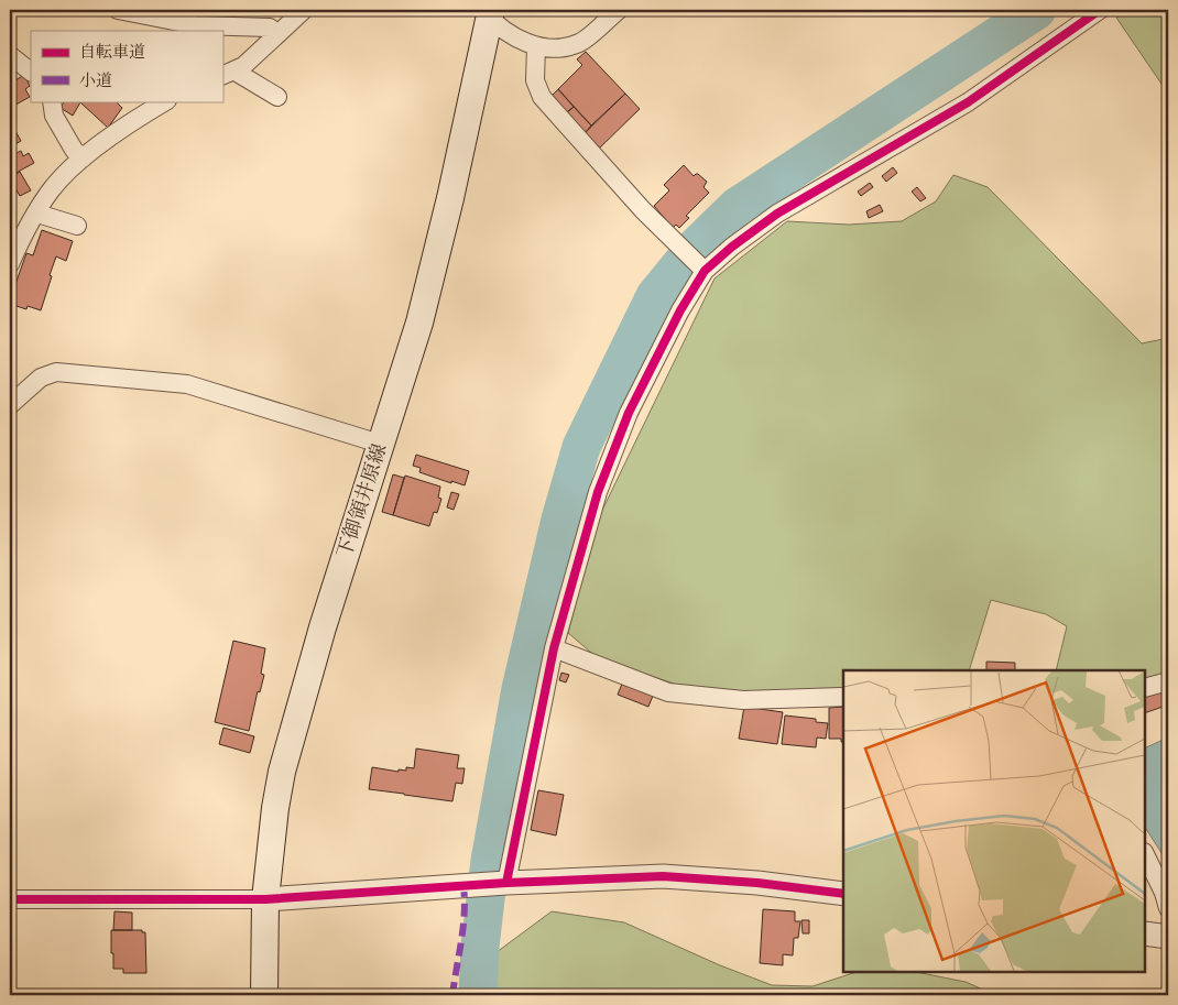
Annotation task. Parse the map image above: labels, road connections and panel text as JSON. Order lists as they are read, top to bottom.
{
  "streets": {
    "main road": ["下御領井原線"]
  },
  "legend": ["自転車道", "小道"]
}
